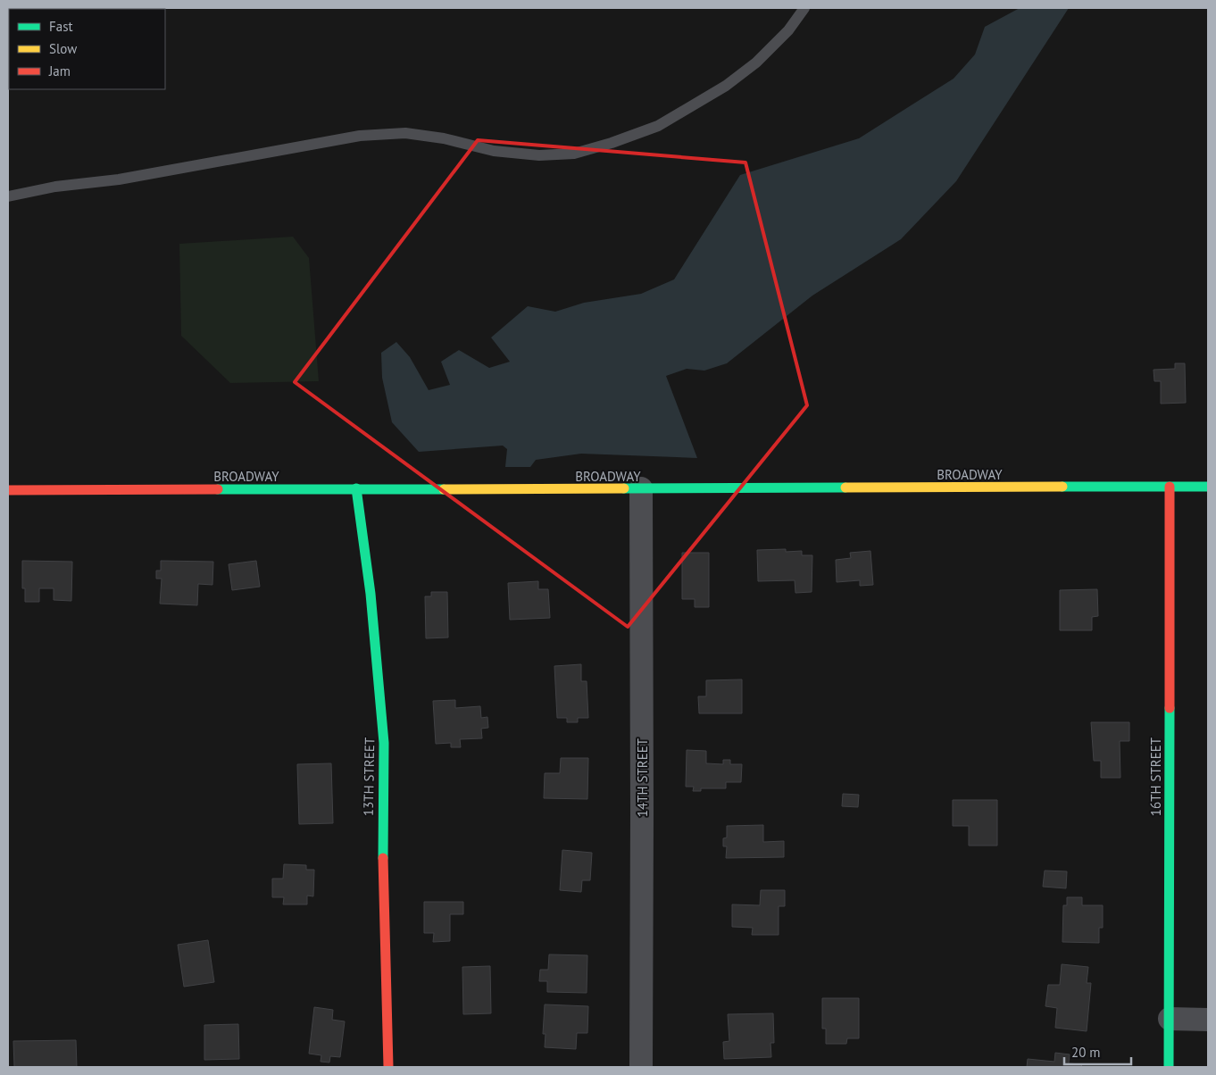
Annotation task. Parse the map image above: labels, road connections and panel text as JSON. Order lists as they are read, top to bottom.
{
  "streets": {
    "street": [
      "BROADWAY",
      "13TH STREET",
      "16TH STREET",
      "14TH STREET"
    ]
  },
  "crossings": [
    ["BROADWAY", "13TH STREET"],
    ["BROADWAY", "16TH STREET"],
    ["BROADWAY", "14TH STREET"]
  ],
  "legend": ["Fast", "Slow", "Jam"],
  "scale_bar": "20 m"
}
